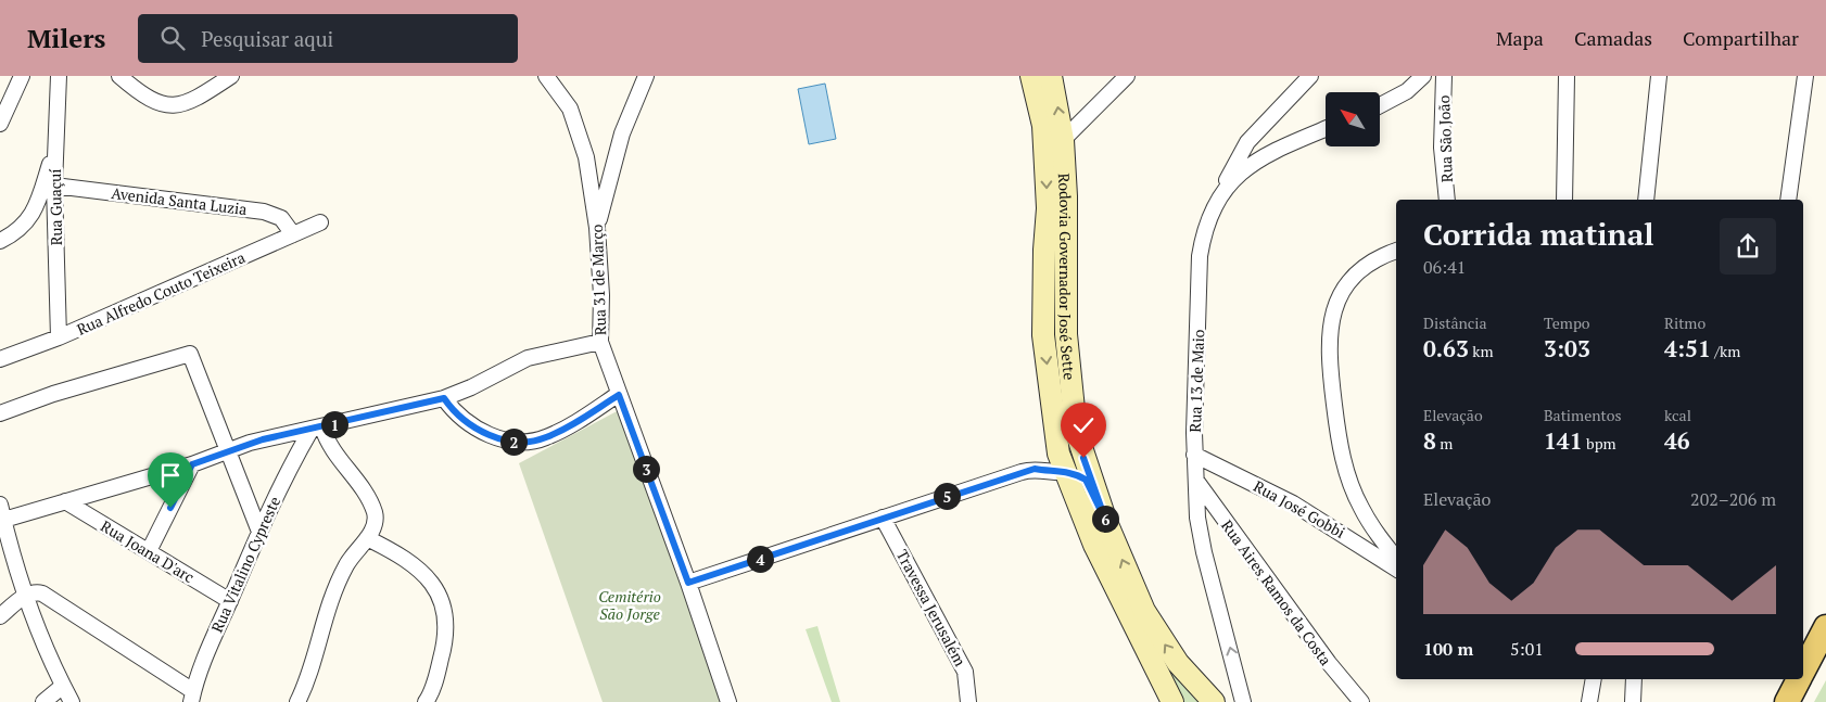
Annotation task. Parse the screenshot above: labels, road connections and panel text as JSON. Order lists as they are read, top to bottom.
{
  "streets": {
    "main road": ["Rodovia Governador José Sette"],
    "street": [
      "Rua São João",
      "Avenida Santa Luzia",
      "Rua Guaçuí",
      "Rua 31 de Março",
      "Rua Alfredo Couto Teixeira",
      "Rua 13 de Maio",
      "Rua José Gobbi",
      "Rua Joana D'arc",
      "Rua Vitalino Cypreste",
      "Rua Aires Ramos da Costa",
      "Travessa Jerusalém"
    ]
  },
  "crossings": [
    ["Avenida Santa Luzia", "Rua Guaçuí"],
    ["Avenida Santa Luzia", "Rua Alfredo Couto Teixeira"],
    ["Rua Guaçuí", "Rua Alfredo Couto Teixeira"],
    ["Rua 13 de Maio", "Rua José Gobbi"],
    ["Rua 13 de Maio", "Rua Aires Ramos da Costa"],
    ["Rua Joana D'arc", "Rua Vitalino Cypreste"]
  ],
  "one_way": ["Rua 13 de Maio"],
  "parks": ["Cemitério São Jorge"],
  "north": "top left",
  "page": {
    "header": "Milers",
    "search": "Pesquisar aqui",
    "nav": ["Mapa", "Camadas", "Compartilhar"],
    "heading": ["Corrida matinal", "06:41"],
    "stats": [
      ["Distância", "0.63 km"],
      ["Tempo", "3:03"],
      ["Ritmo", "4:51 /km"],
      ["Elevação", "8 m"],
      ["Batimentos", "141 bpm"],
      ["kcal", "46"]
    ],
    "pins": [
      "1",
      "2",
      "3",
      "5",
      "6",
      "4"
    ],
    "chart": ["Elevação", "202–206 m"],
    "list": [
      {
        "name": "100 m",
        "note": "5:01"
      }
    ]
  }
}
